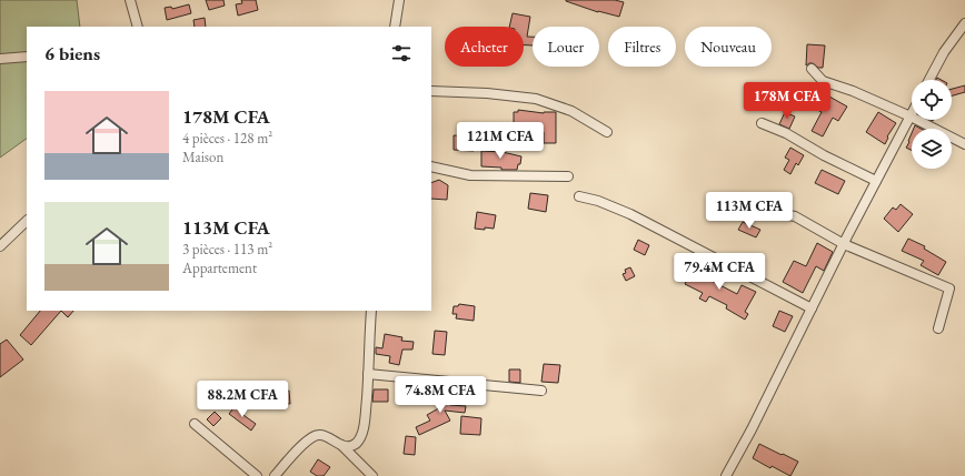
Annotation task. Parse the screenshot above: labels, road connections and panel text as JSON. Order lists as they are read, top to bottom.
{
  "page": {
    "chip": [
      "Acheter",
      "Louer",
      "Filtres",
      "Nouveau"
    ],
    "heading": "6 biens",
    "list": [
      {
        "name": "178M CFA",
        "note": "4 pièces · 128 m² · Maison"
      },
      {
        "name": "113M CFA",
        "note": "3 pièces · 113 m² · Appartement"
      }
    ],
    "price": [
      "178M CFA",
      "121M CFA",
      "113M CFA",
      "79.4M CFA",
      "74.8M CFA",
      "88.2M CFA"
    ]
  }
}
